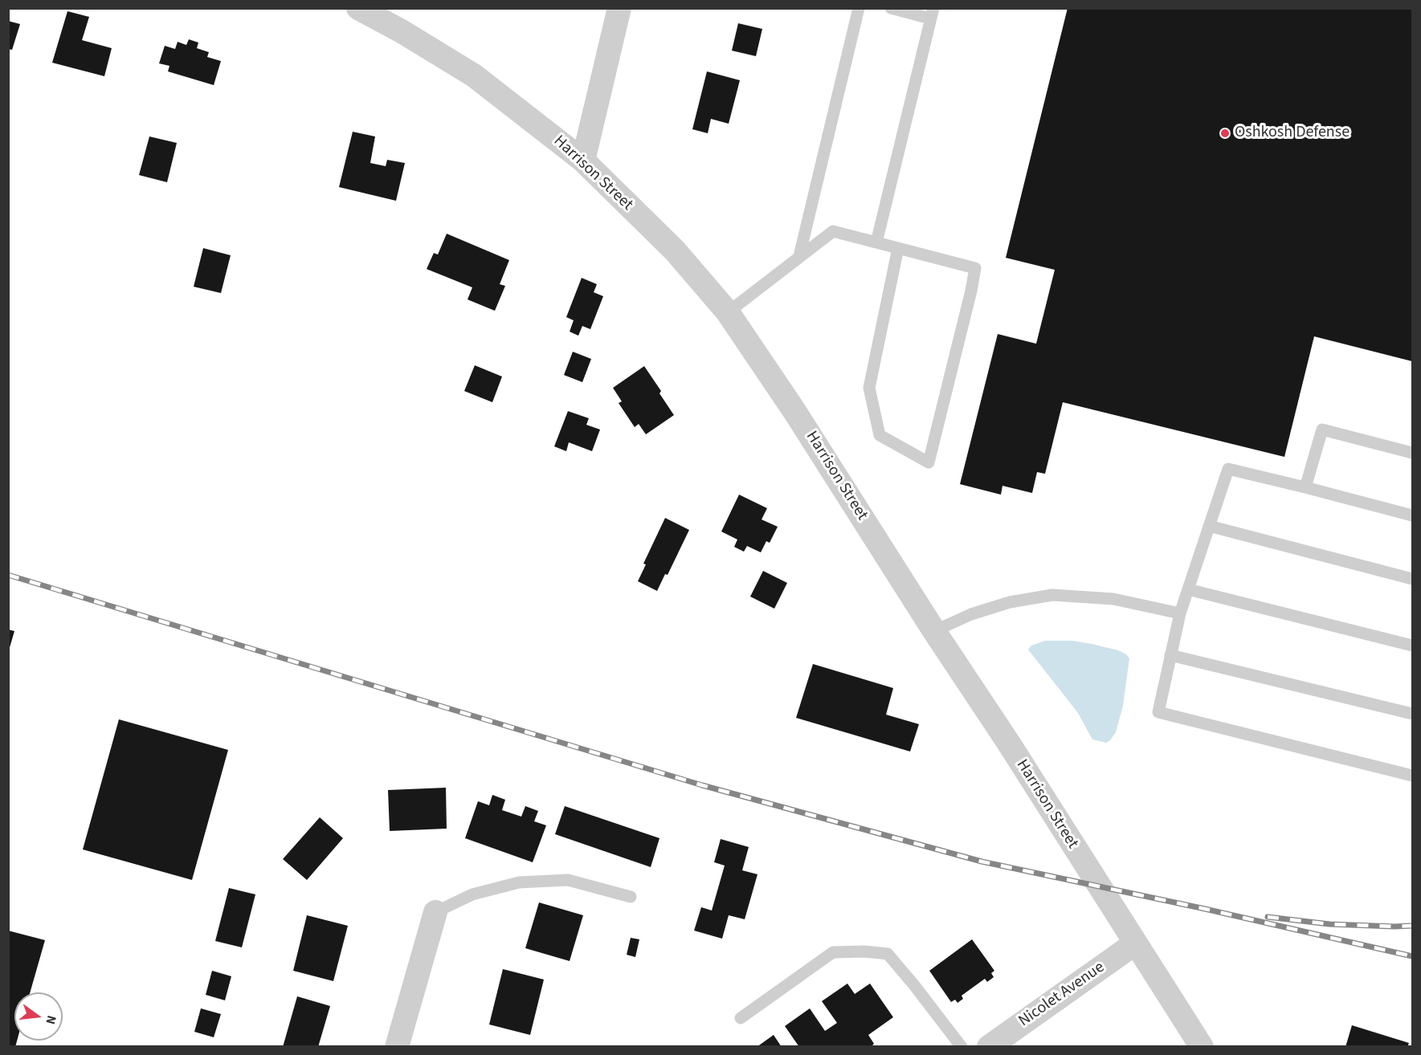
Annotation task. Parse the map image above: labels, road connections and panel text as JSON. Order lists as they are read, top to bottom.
{
  "streets": {
    "street": ["Harrison Street", "Nicolet Avenue"]
  },
  "crossings": [
    ["Harrison Street", "Nicolet Avenue"]
  ],
  "places": ["Oshkosh Defense"],
  "north": "right"
}
